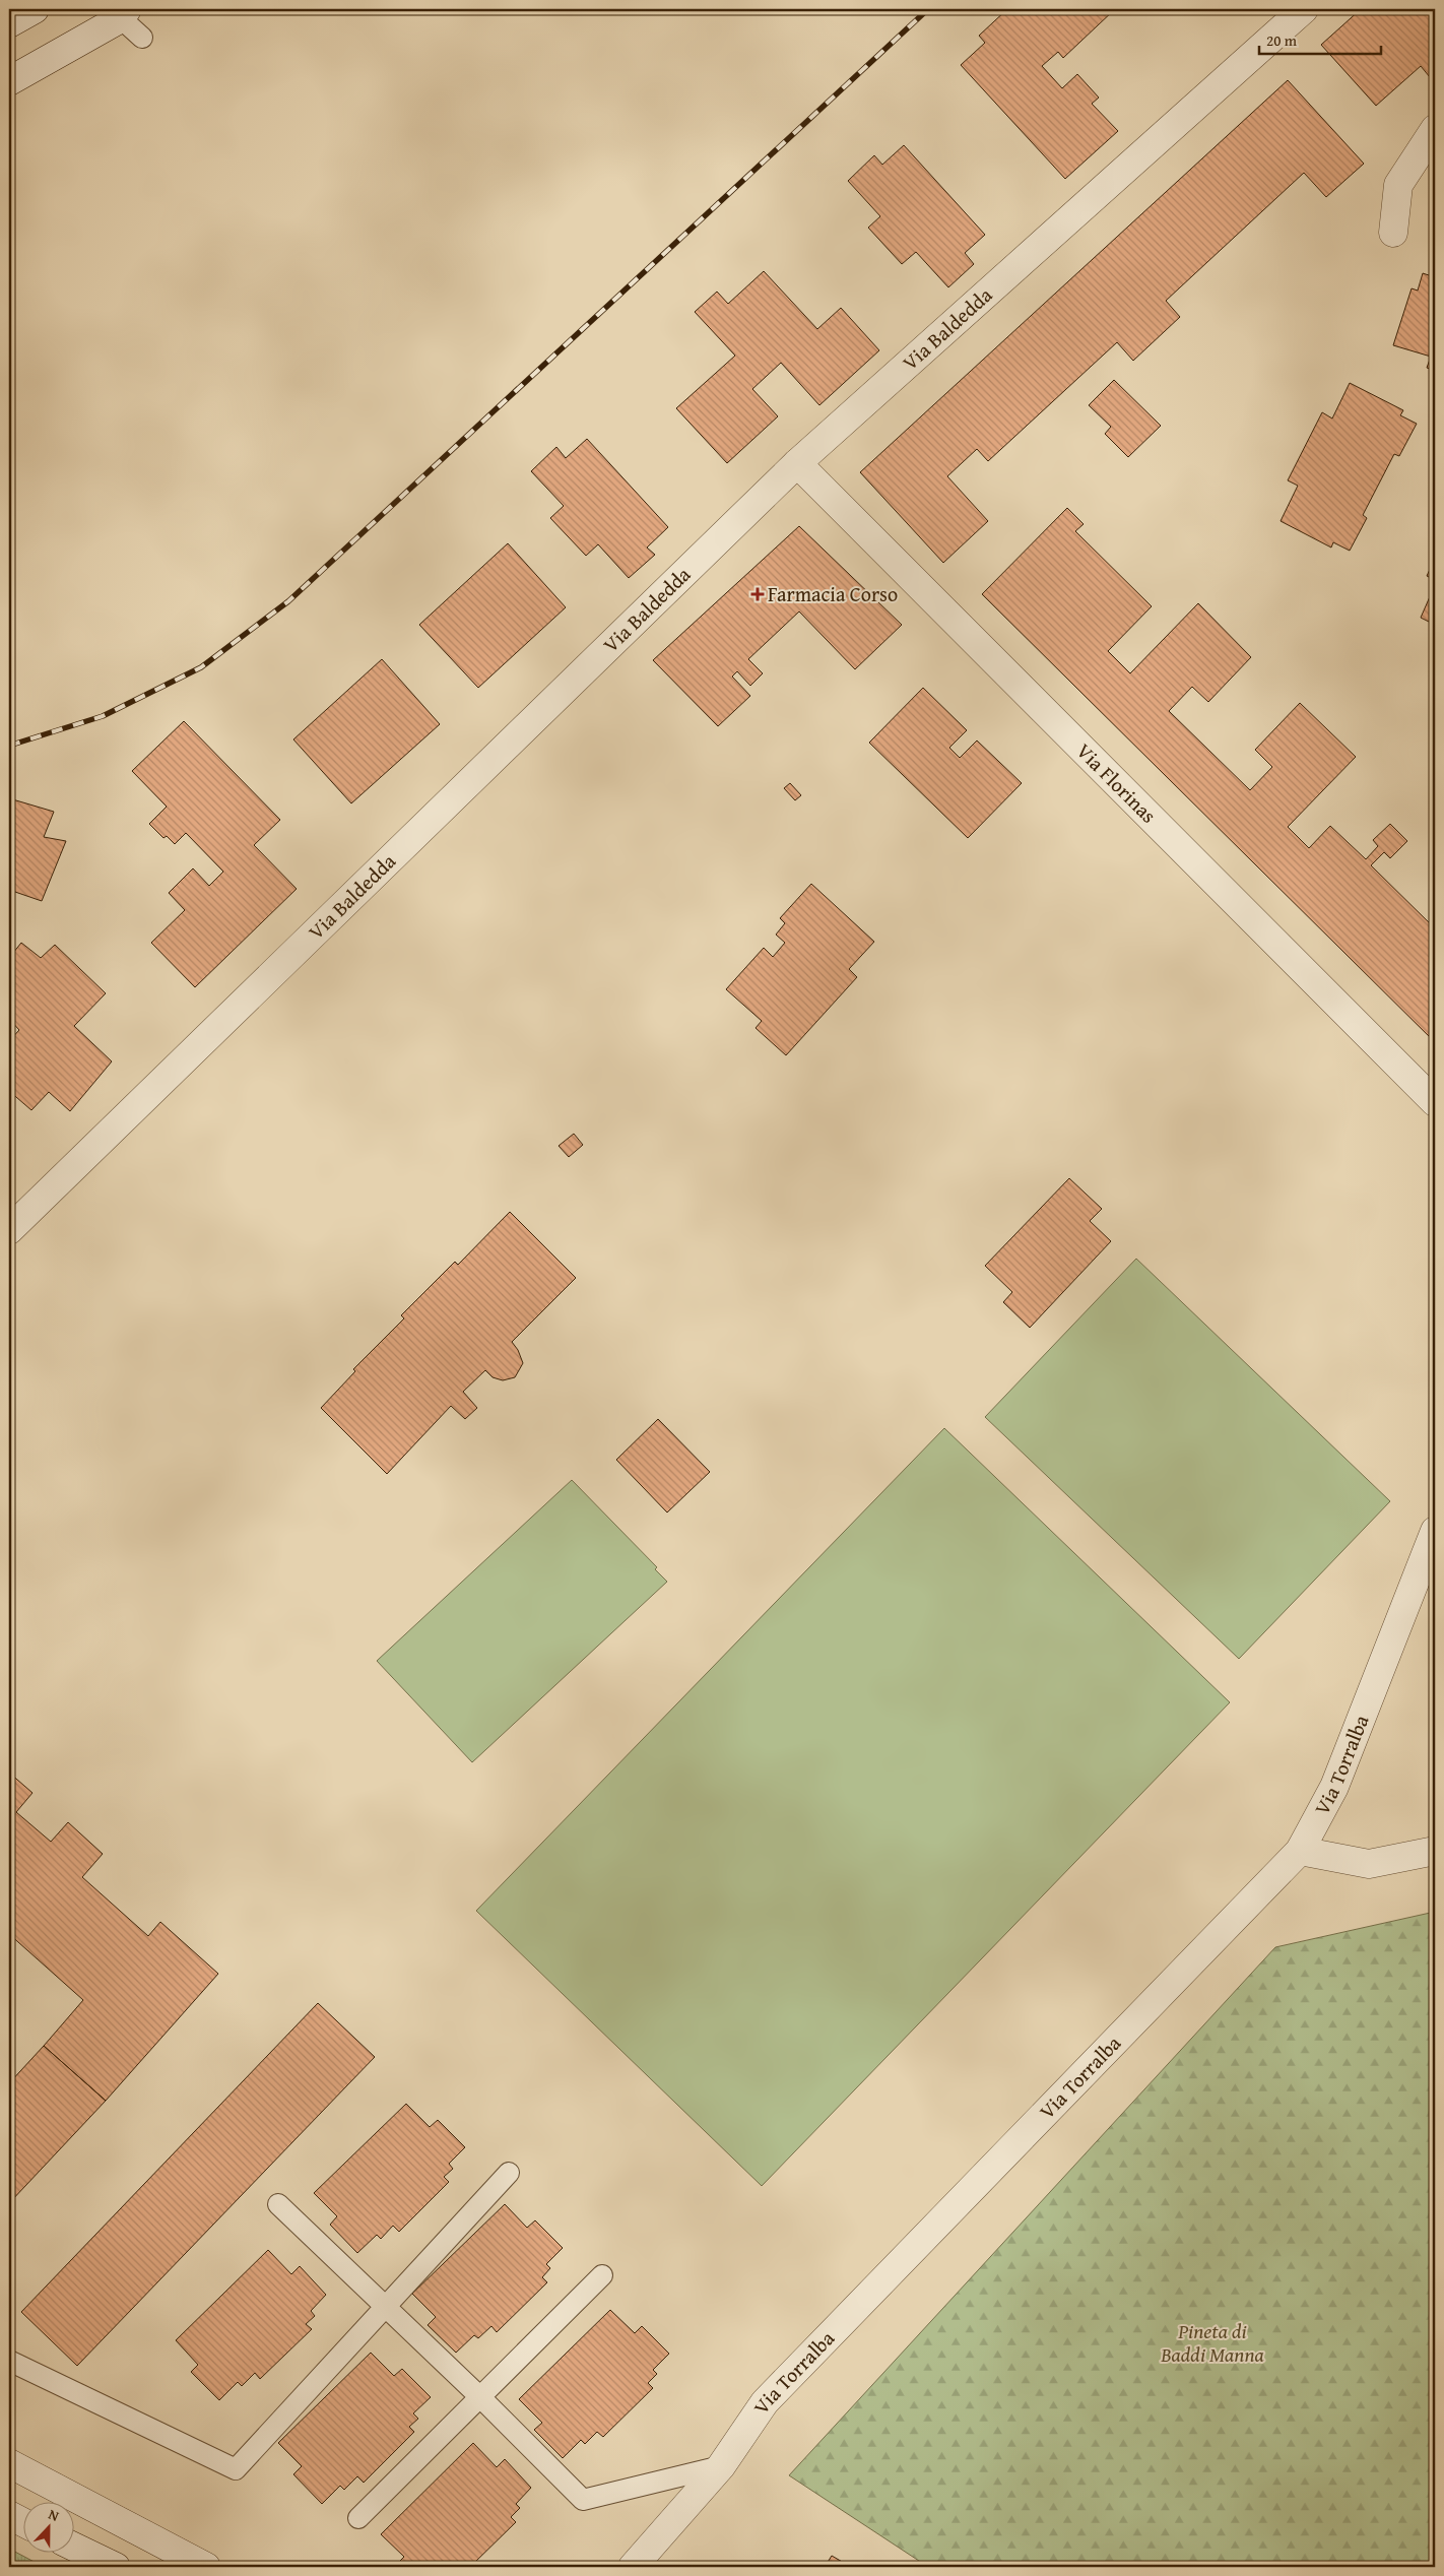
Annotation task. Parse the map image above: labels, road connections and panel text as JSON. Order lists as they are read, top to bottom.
{
  "streets": {
    "street": ["Via Baldedda", "Via Florinas", "Via Torralba"]
  },
  "crossings": [
    ["Via Baldedda", "Via Florinas"]
  ],
  "parks": ["Pineta di Baddi Manna"],
  "places": {
    "health": ["Farmacia Corso"]
  },
  "scale_bar": "20 m",
  "north": "top"
}
